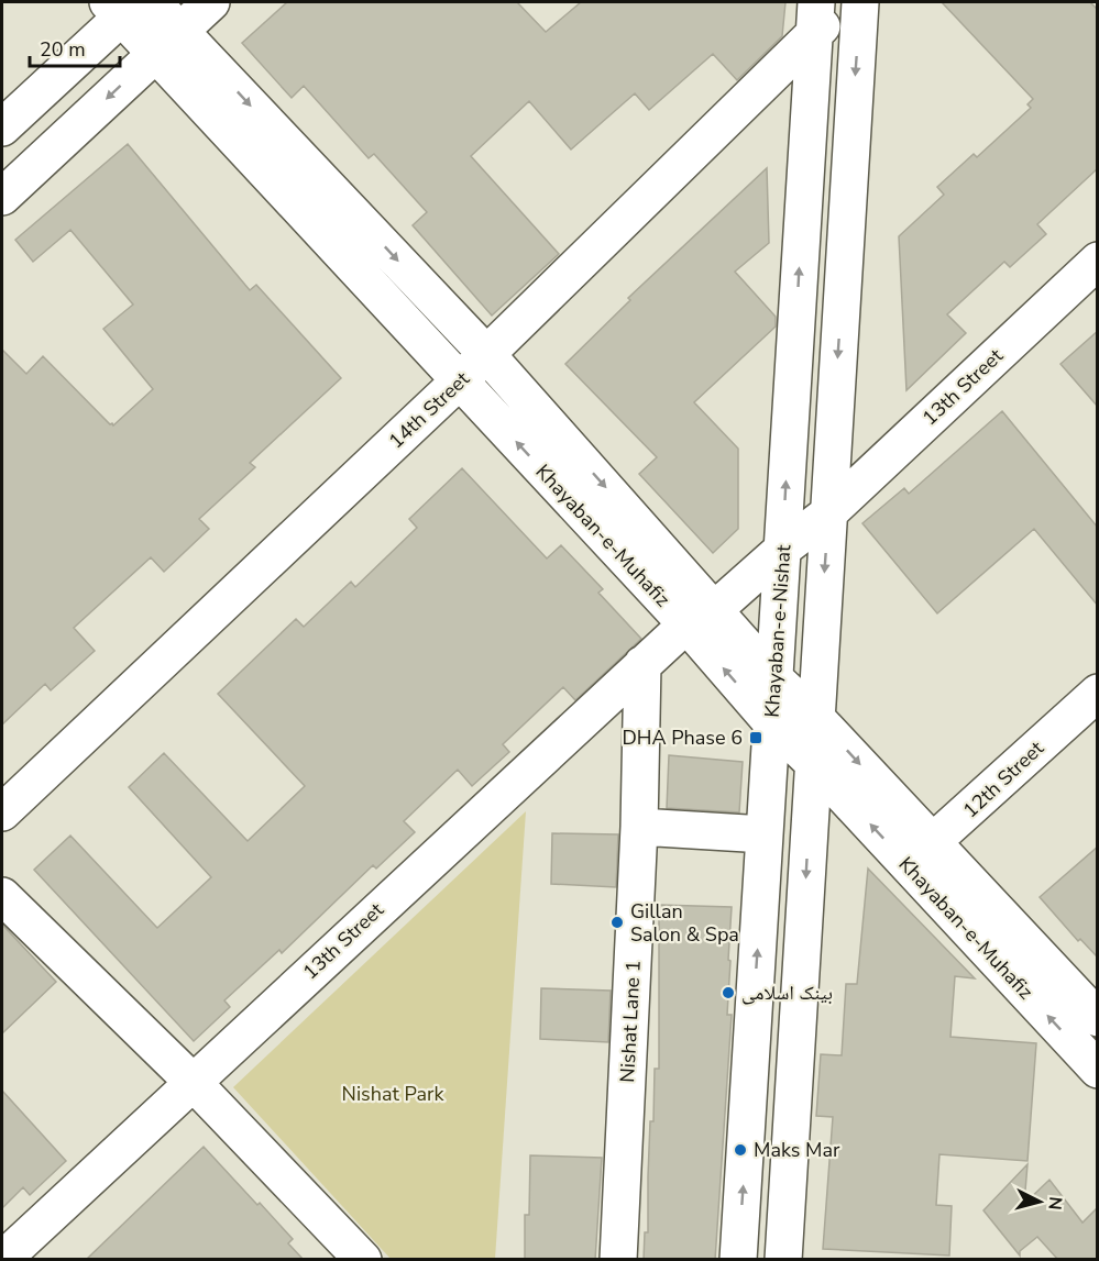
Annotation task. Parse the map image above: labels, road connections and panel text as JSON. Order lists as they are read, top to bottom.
{
  "streets": {
    "street": [
      "13th Street",
      "14th Street",
      "Khayaban-e-Muhafiz",
      "Khayaban-e-Nishat",
      "12th Street",
      "Nishat Lane 1"
    ]
  },
  "crossings": [
    ["13th Street", "Khayaban-e-Muhafiz"],
    ["13th Street", "Khayaban-e-Nishat"],
    ["13th Street", "Nishat Lane 1"],
    ["14th Street", "Khayaban-e-Muhafiz"],
    ["14th Street", "Khayaban-e-Nishat"],
    ["Khayaban-e-Muhafiz", "Khayaban-e-Nishat"],
    ["Khayaban-e-Muhafiz", "12th Street"]
  ],
  "parks": ["Nishat Park"],
  "places": {
    "transit": ["DHA Phase 6"],
    "other": ["Gillan Salon & Spa", "بینک اسلامی", "Maks Mar"]
  },
  "scale_bar": "20 m",
  "north": "right"
}
